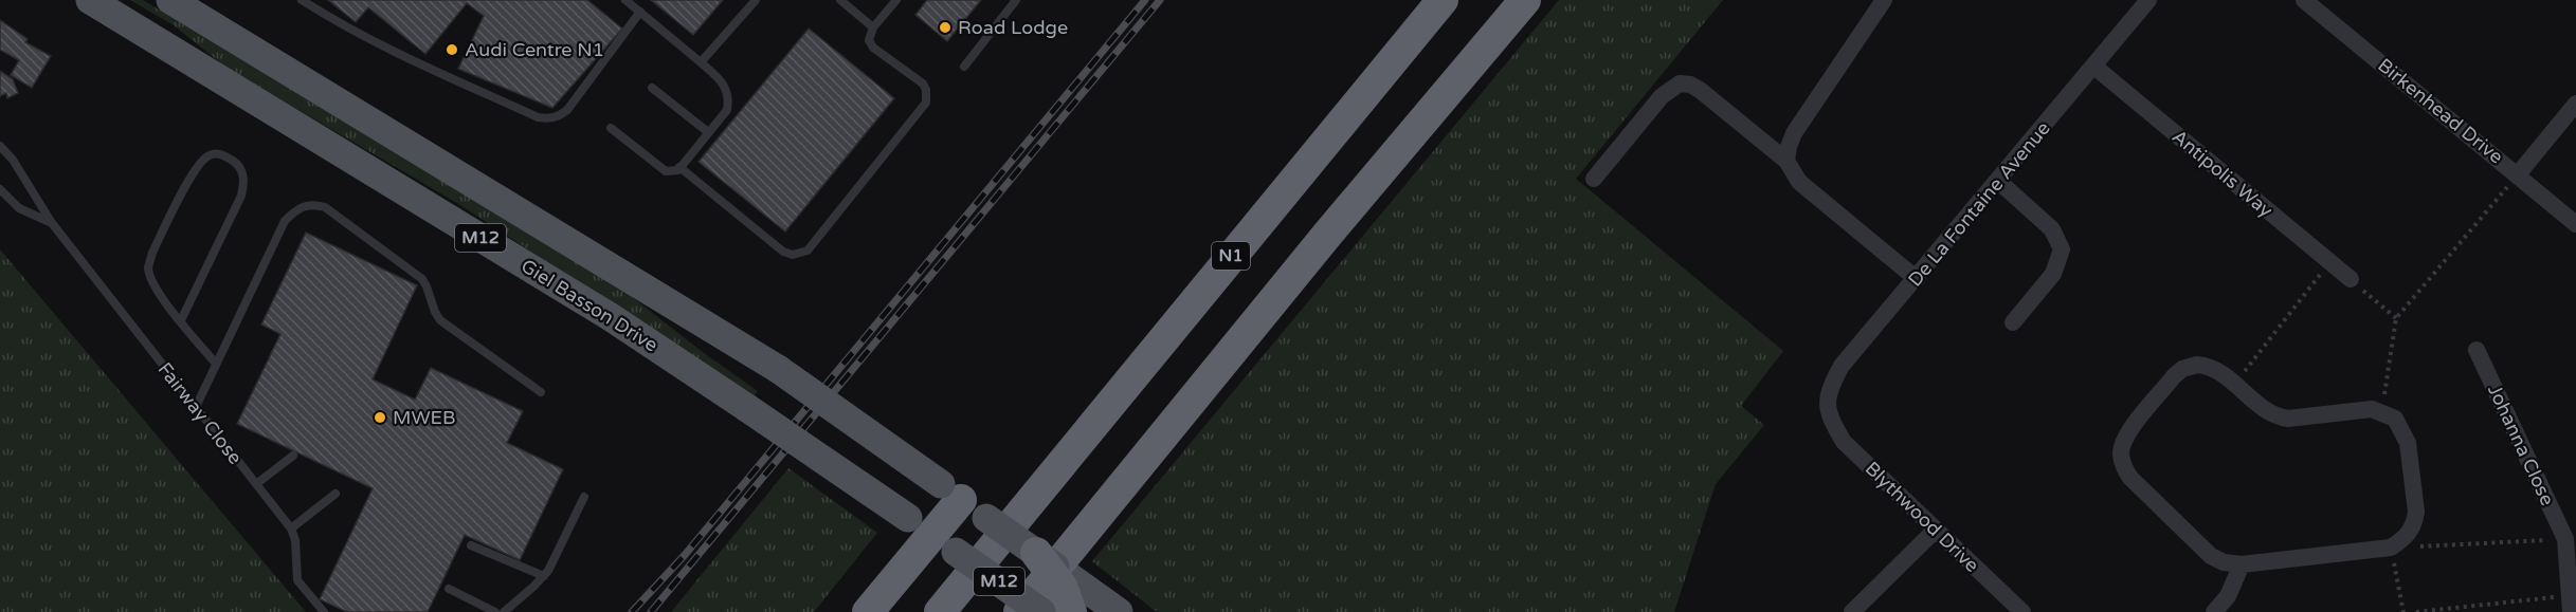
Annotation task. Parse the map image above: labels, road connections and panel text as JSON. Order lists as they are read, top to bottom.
{
  "streets": {
    "highway": ["N1"],
    "main road": ["M12", "Giel Basson Drive"],
    "street": [
      "Birkenhead Drive",
      "Antipolis Way",
      "De La Fontaine Avenue",
      "Johanna Close",
      "Blythwood Drive"
    ],
    "lane": ["Fairway Close"]
  },
  "crossings": [
    ["Antipolis Way", "De La Fontaine Avenue"],
    ["De La Fontaine Avenue", "Blythwood Drive"]
  ],
  "places": ["Road Lodge", "Audi Centre N1", "MWEB"]
}
